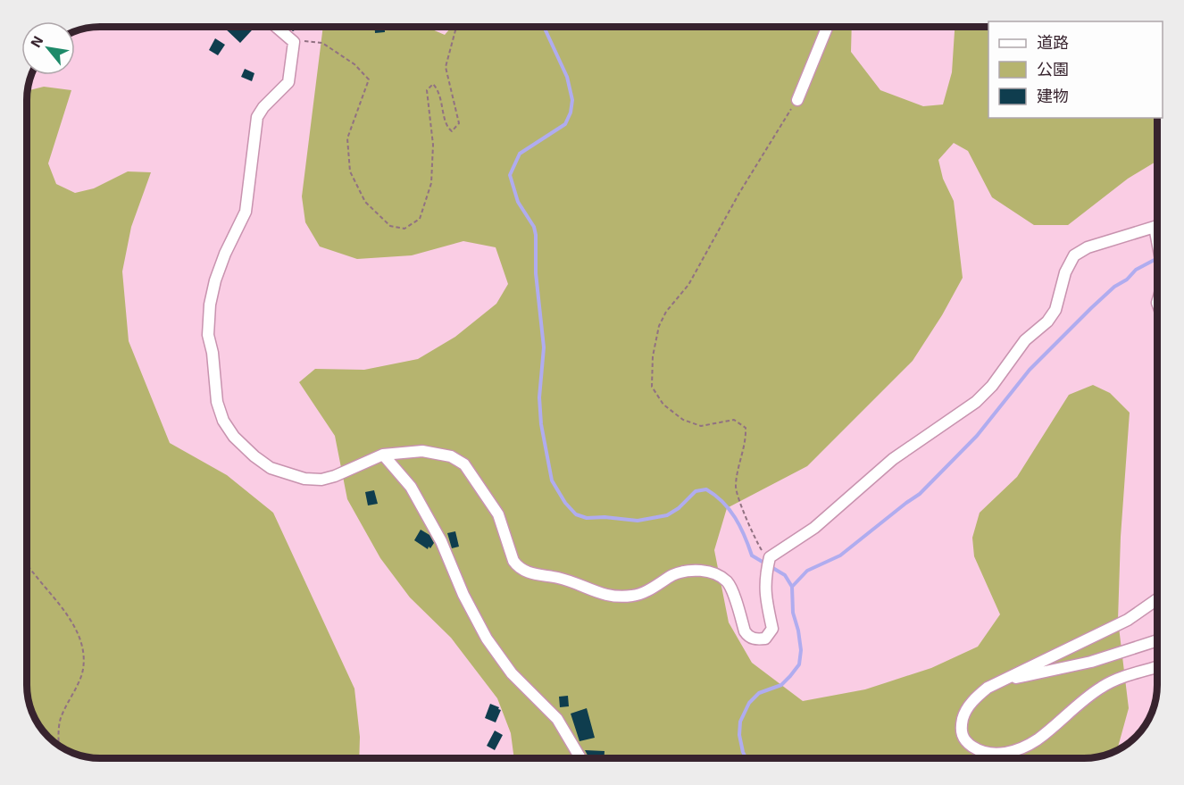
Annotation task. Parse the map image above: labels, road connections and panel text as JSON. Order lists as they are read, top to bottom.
{
  "legend": ["道路", "公園", "建物"],
  "north": "top left"
}
